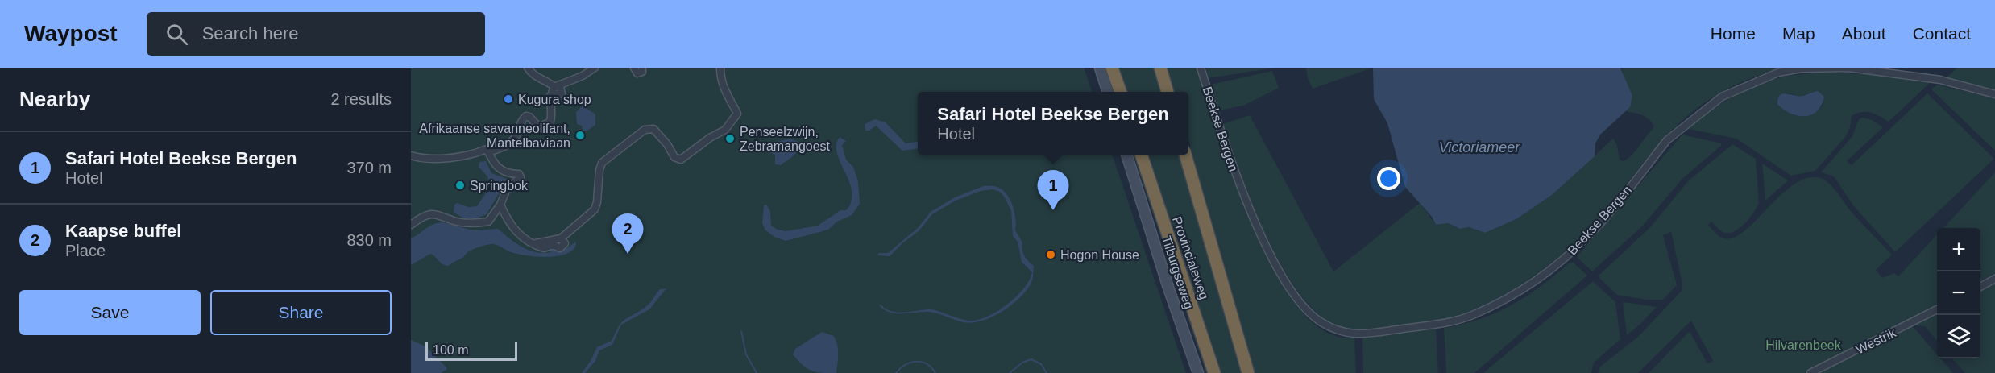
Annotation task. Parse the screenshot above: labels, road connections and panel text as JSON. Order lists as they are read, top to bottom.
{
  "streets": {
    "highway": ["Provincialeweg"],
    "street": ["Beekse Bergen", "Tilburgseweg", "Westrik"]
  },
  "water": ["Victoriameer"],
  "parks": ["Hilvarenbeek"],
  "places": [
    "Kugura shop",
    "Afrikaanse savanneolifant, Mantelbaviaan",
    "Penseelzwijn, Zebramangoest",
    "Springbok",
    "Hogon House"
  ],
  "scale_bar": "100 m",
  "page": {
    "header": "Waypost",
    "search": "Search here",
    "nav": [
      "Home",
      "Map",
      "About",
      "Contact"
    ],
    "heading": ["Nearby", "2 results"],
    "popup": ["Safari Hotel Beekse Bergen", "Hotel"],
    "list": [
      {
        "mark": "1",
        "name": "Safari Hotel Beekse Bergen",
        "note": "Hotel",
        "value": "370 m"
      },
      {
        "mark": "2",
        "name": "Kaapse buffel",
        "note": "Place",
        "value": "830 m"
      }
    ],
    "pins": ["1", "2"],
    "map_buttons": ["+", "−"],
    "buttons": ["Save", "Share"],
    "scale": "100 m"
  }
}
